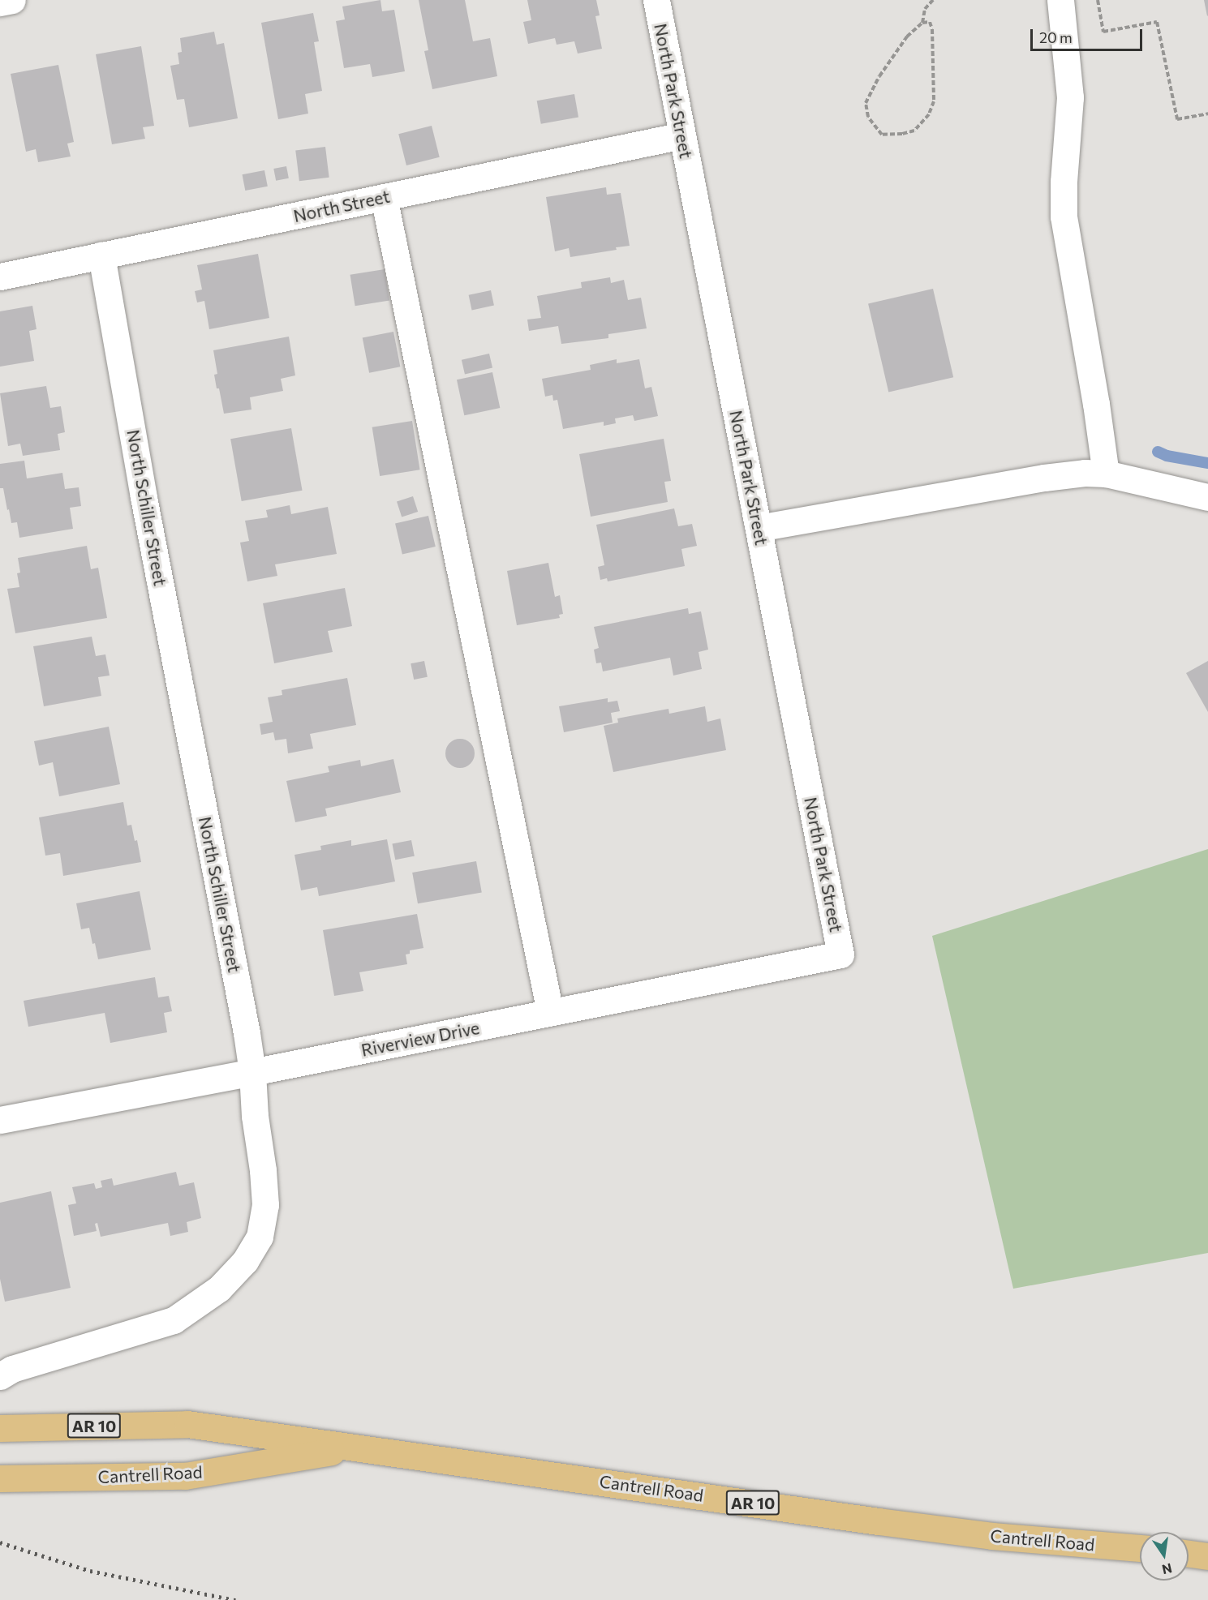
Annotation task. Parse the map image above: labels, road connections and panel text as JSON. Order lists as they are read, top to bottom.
{
  "streets": {
    "main road": ["AR 10", "Cantrell Road"],
    "street": [
      "North Park Street",
      "North Street",
      "North Schiller Street",
      "Riverview Drive"
    ]
  },
  "crossings": [
    ["North Park Street", "North Street"],
    ["North Park Street", "Riverview Drive"],
    ["North Street", "North Schiller Street"],
    ["North Schiller Street", "Riverview Drive"]
  ],
  "scale_bar": "20 m",
  "north": "bottom"
}
